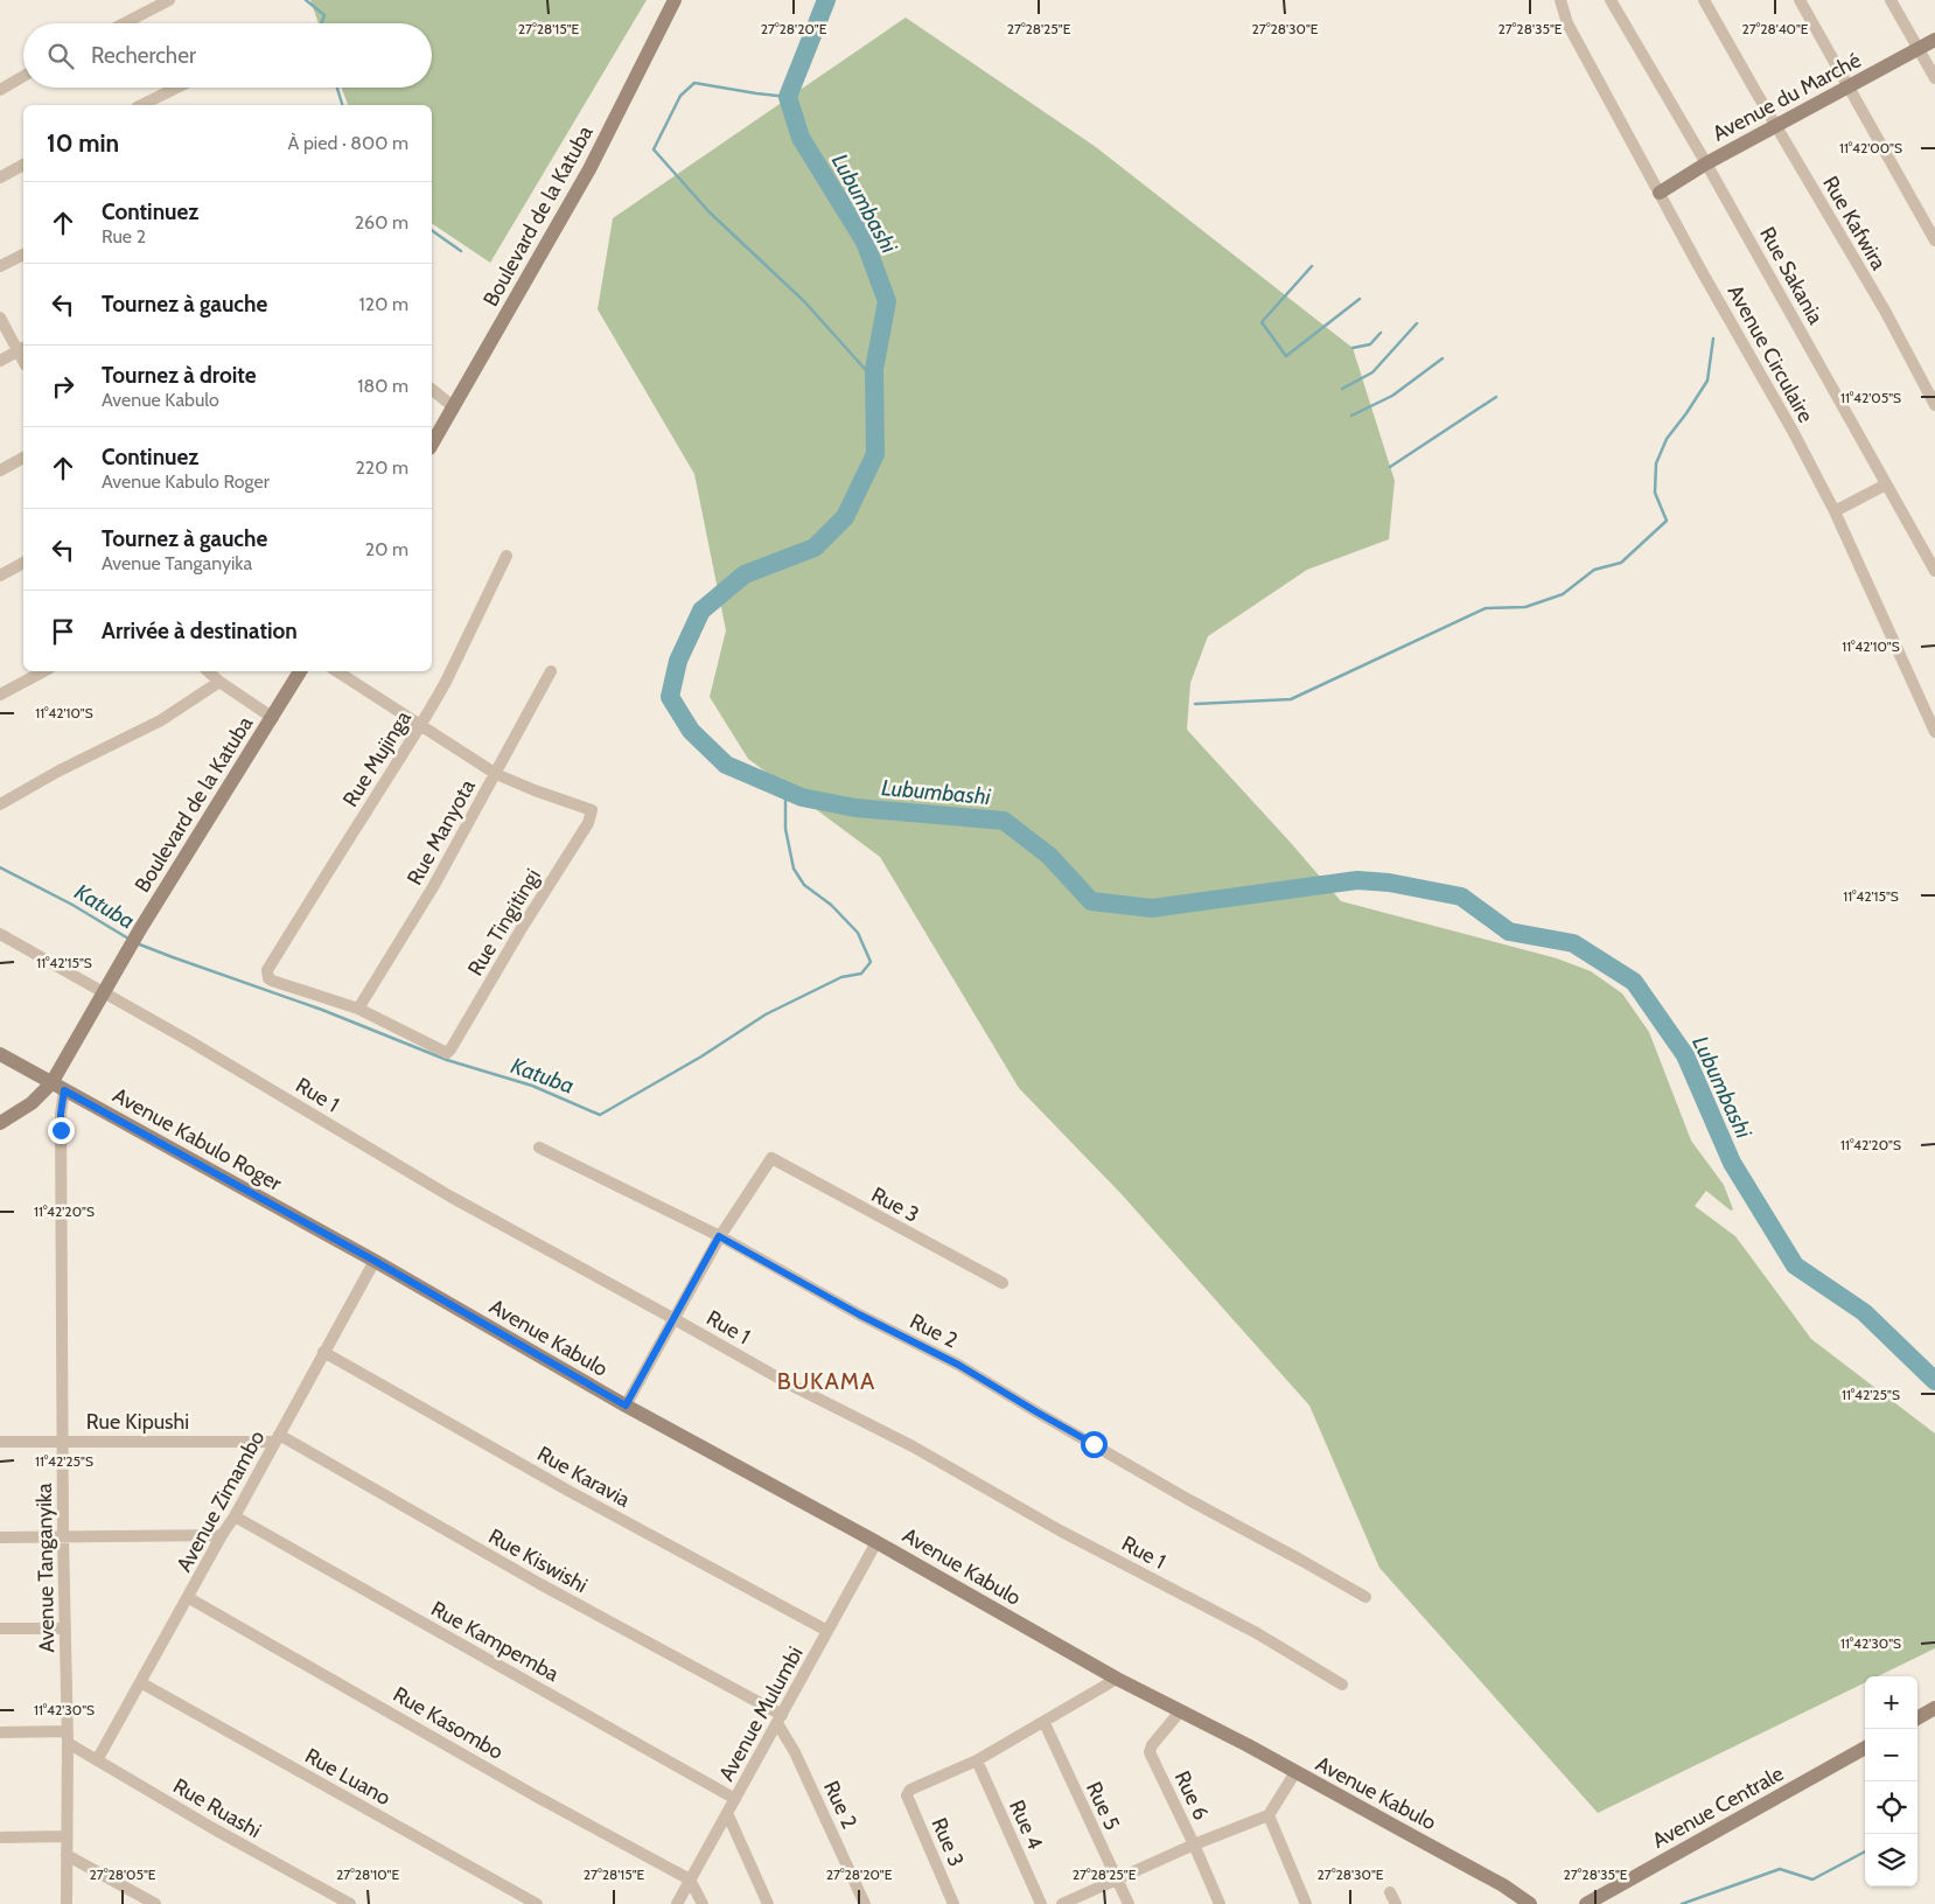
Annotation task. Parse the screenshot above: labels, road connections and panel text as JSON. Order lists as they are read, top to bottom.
{
  "streets": {
    "street": [
      "Avenue du Marché",
      "Boulevard de la Katuba",
      "Rue Kafwira",
      "Rue Sakania",
      "Avenue Circulaire",
      "Rue Mujinga",
      "Rue Manyota",
      "Rue Tingitingi",
      "Rue 1",
      "Avenue Kabulo Roger",
      "Rue 3",
      "Rue 2",
      "Avenue Kabulo",
      "Rue Kipushi",
      "Rue Karavia",
      "Avenue Zimambo",
      "Rue Kiswishi",
      "Avenue Tanganyika",
      "Rue Kampemba",
      "Avenue Mulumbi",
      "Rue Kasombo",
      "Rue Luano",
      "Rue 6",
      "Rue 5",
      "Avenue Centrale",
      "Rue Ruashi",
      "Rue 4"
    ]
  },
  "crossings": [
    ["Avenue du Marché", "Rue Kafwira"],
    ["Avenue du Marché", "Rue Sakania"],
    ["Avenue du Marché", "Avenue Circulaire"],
    ["Boulevard de la Katuba", "Rue 1"],
    ["Boulevard de la Katuba", "Avenue Kabulo Roger"],
    ["Boulevard de la Katuba", "Avenue Tanganyika"],
    ["Rue Mujinga", "Rue Manyota"],
    ["Rue Mujinga", "Rue Tingitingi"],
    ["Rue Manyota", "Rue Tingitingi"],
    ["Avenue Kabulo Roger", "Avenue Kabulo"],
    ["Avenue Kabulo Roger", "Avenue Zimambo"],
    ["Avenue Kabulo Roger", "Avenue Tanganyika"],
    ["Rue 3", "Rue 2"],
    ["Rue 3", "Rue 4"],
    ["Rue 2", "Rue Kiswishi"],
    ["Rue 2", "Avenue Mulumbi"],
    ["Avenue Kabulo", "Avenue Zimambo"],
    ["Avenue Kabulo", "Avenue Mulumbi"],
    ["Avenue Kabulo", "Rue 6"],
    ["Rue Kipushi", "Avenue Zimambo"],
    ["Rue Kipushi", "Rue Kiswishi"],
    ["Rue Kipushi", "Avenue Tanganyika"],
    ["Rue Karavia", "Avenue Zimambo"],
    ["Rue Karavia", "Avenue Mulumbi"],
    ["Avenue Zimambo", "Rue Kiswishi"],
    ["Avenue Zimambo", "Rue Kampemba"],
    ["Avenue Zimambo", "Rue Kasombo"],
    ["Avenue Zimambo", "Rue Luano"],
    ["Avenue Zimambo", "Rue Ruashi"],
    ["Rue Kiswishi", "Avenue Mulumbi"],
    ["Avenue Tanganyika", "Rue Ruashi"],
    ["Rue Kampemba", "Avenue Mulumbi"],
    ["Avenue Mulumbi", "Rue Kasombo"]
  ],
  "districts": ["BUKAMA"],
  "water": ["Lubumbashi", "Katuba"],
  "page": {
    "search": "Rechercher",
    "heading": ["10 min", "À pied · 800 m"],
    "list": [
      ["Continuez", "Rue 2", "260 m"],
      ["Tournez à gauche", "120 m"],
      ["Tournez à droite", "Avenue Kabulo", "180 m"],
      ["Continuez", "Avenue Kabulo Roger", "220 m"],
      ["Tournez à gauche", "Avenue Tanganyika", "20 m"],
      "Arrivée à destination"
    ],
    "map_buttons": ["+", "−"]
  },
  "coordinates": [
    "27°28'15\"E",
    "27°28'20\"E",
    "27°28'25\"E",
    "27°28'30\"E",
    "27°28'35\"E",
    "27°28'40\"E",
    "11°42'00\"S",
    "11°42'05\"S",
    "11°42'10\"S",
    "11°42'15\"S",
    "11°42'20\"S",
    "11°42'25\"S",
    "11°42'30\"S",
    "27°28'05\"E",
    "27°28'10\"E"
  ]
}
